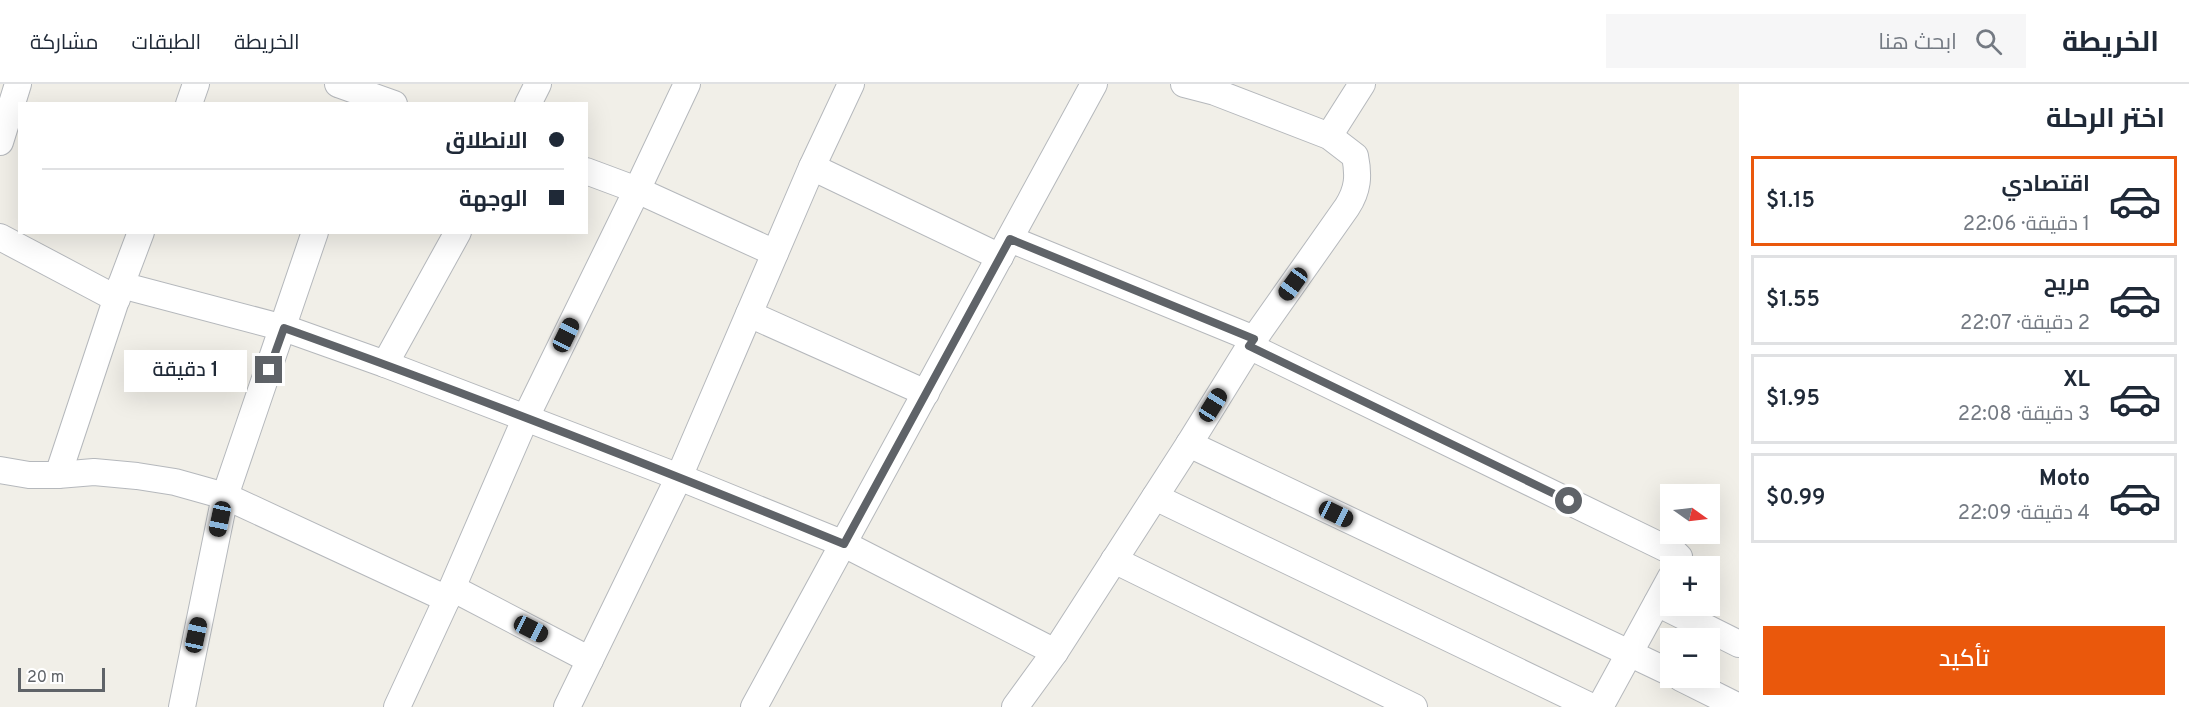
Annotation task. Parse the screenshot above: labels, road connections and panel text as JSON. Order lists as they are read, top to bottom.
{
  "scale_bar": "20 m",
  "north": "right",
  "page": {
    "header": "الخريطة",
    "search": "ابحث هنا",
    "nav": ["الخريطة", "الطبقات", "مشاركة"],
    "heading": "اختر الرحلة",
    "banner": ["الانطلاق", "الوجهة"],
    "list": [
      {
        "name": "اقتصادي",
        "note": "1 دقيقة · 22:06",
        "value": "$1.15"
      },
      {
        "name": "مريح",
        "note": "2 دقيقة · 22:07",
        "value": "$1.55"
      },
      {
        "name": "XL",
        "note": "3 دقيقة · 22:08",
        "value": "$1.95"
      },
      {
        "name": "Moto",
        "note": "4 دقيقة · 22:09",
        "value": "$0.99"
      }
    ],
    "bubble": "1 دقيقة",
    "map_buttons": ["+", "−"],
    "buttons": "تأكيد",
    "scale": "20 m"
  }
}
